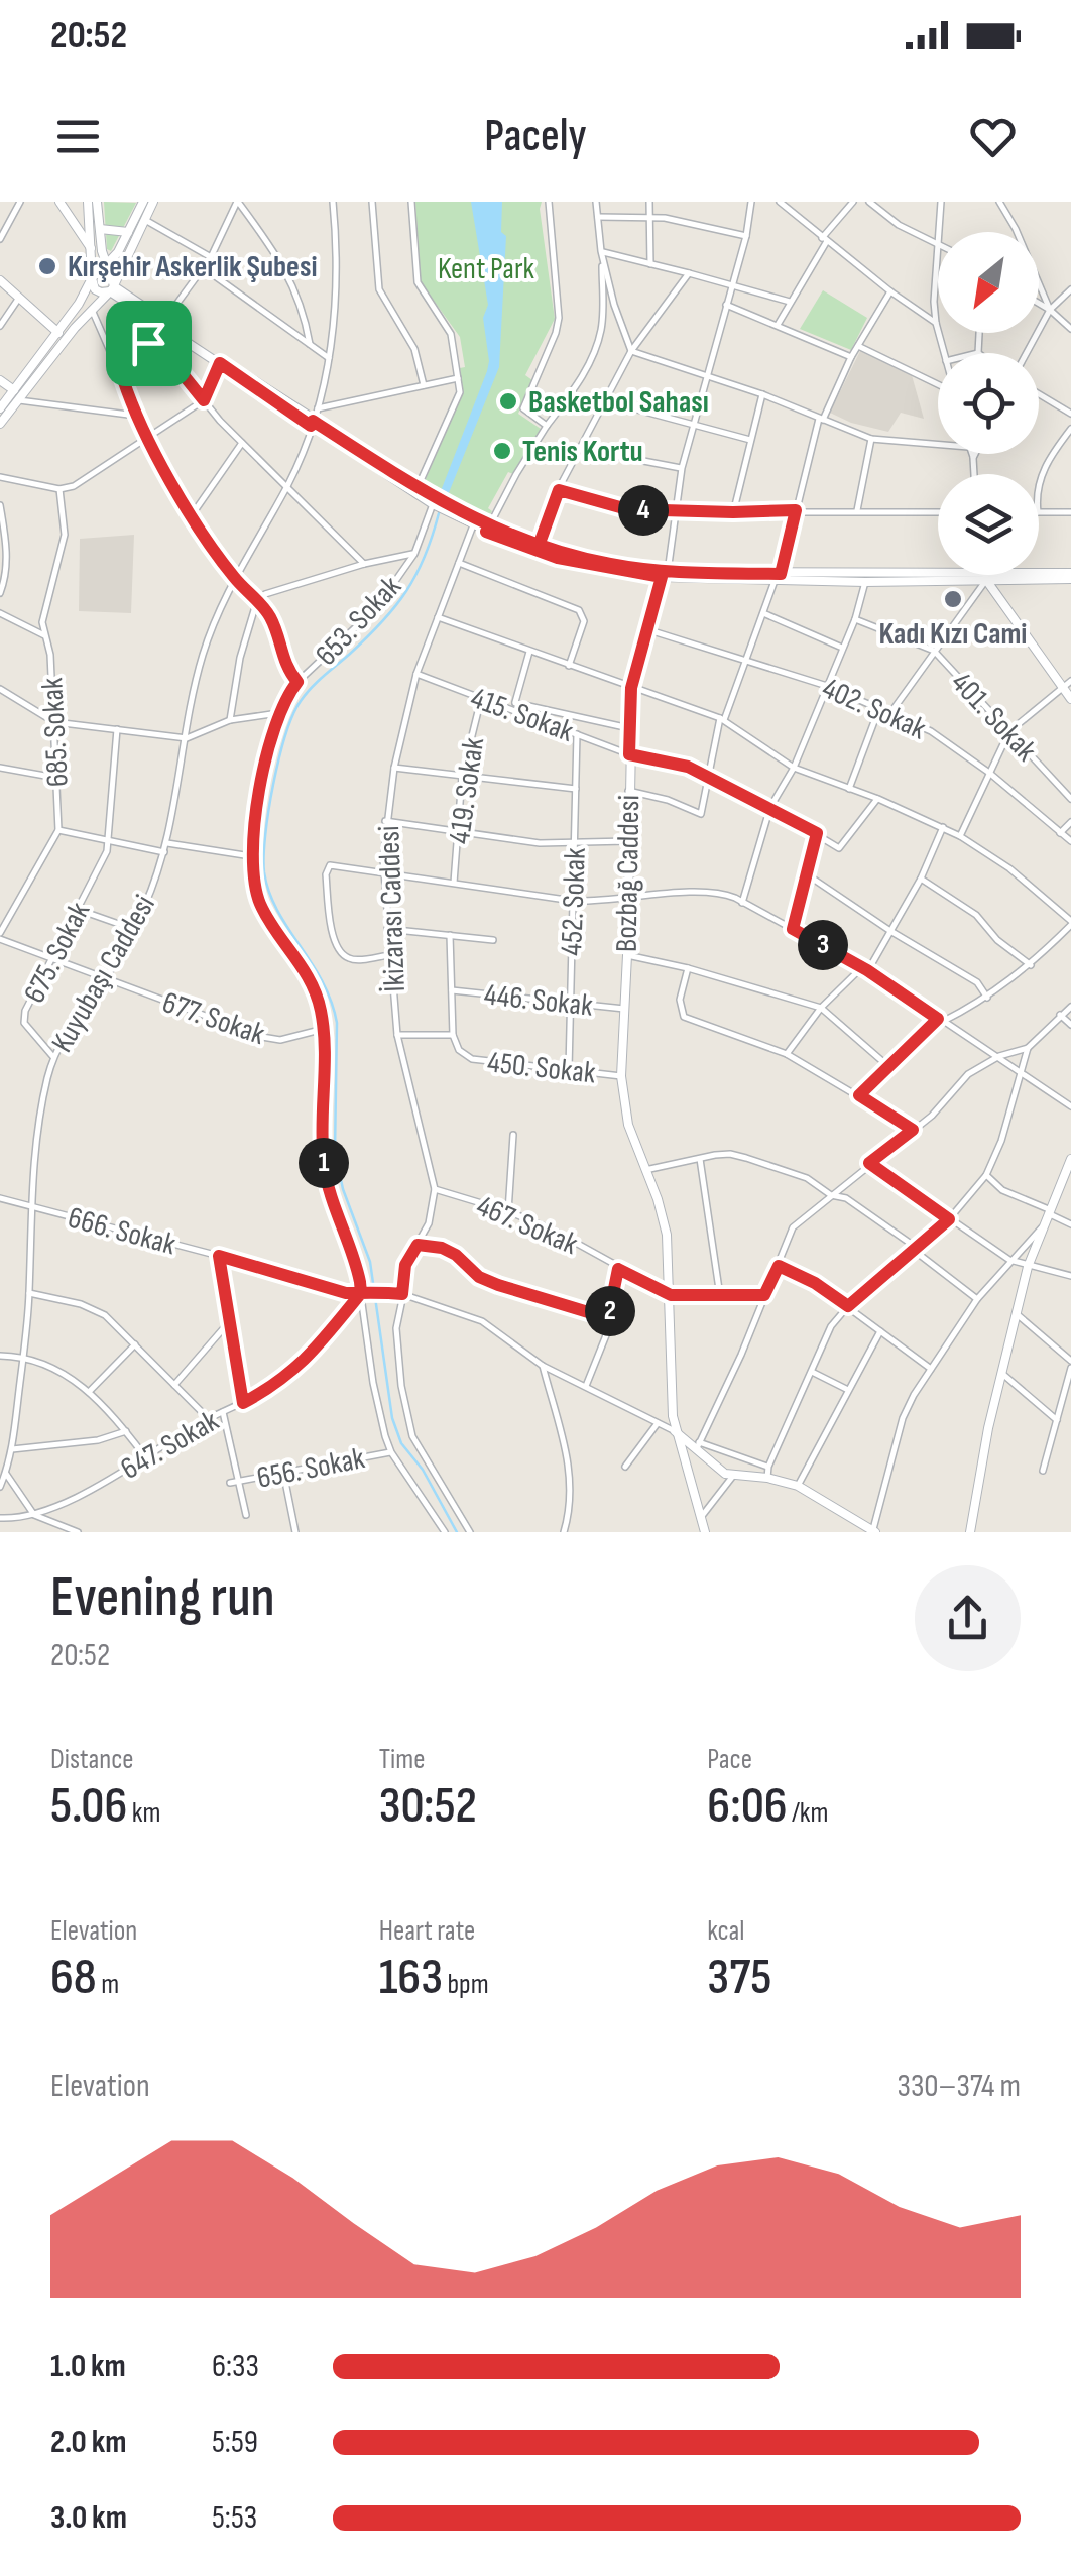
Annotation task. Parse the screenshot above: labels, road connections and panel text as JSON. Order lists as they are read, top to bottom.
{
  "streets": {
    "main road": ["Bozbağ Caddesi"],
    "street": [
      "653. Sokak",
      "402. Sokak",
      "415. Sokak",
      "401. Sokak",
      "685. Sokak",
      "419. Sokak",
      "452. Sokak",
      "İkizarası Caddesi",
      "675. Sokak",
      "Kuyubaşı Caddesi",
      "446. Sokak",
      "677. Sokak",
      "450. Sokak",
      "467. Sokak",
      "666. Sokak",
      "647. Sokak",
      "656. Sokak"
    ]
  },
  "crossings": [
    ["653. Sokak", "677. Sokak"],
    ["653. Sokak", "666. Sokak"],
    ["653. Sokak", "647. Sokak"],
    ["653. Sokak", "656. Sokak"],
    ["402. Sokak", "Bozbağ Caddesi"],
    ["415. Sokak", "419. Sokak"],
    ["415. Sokak", "Bozbağ Caddesi"],
    ["415. Sokak", "452. Sokak"],
    ["415. Sokak", "İkizarası Caddesi"],
    ["Bozbağ Caddesi", "446. Sokak"],
    ["Bozbağ Caddesi", "450. Sokak"],
    ["Bozbağ Caddesi", "467. Sokak"],
    ["Bozbağ Caddesi", "666. Sokak"],
    ["452. Sokak", "446. Sokak"],
    ["452. Sokak", "450. Sokak"],
    ["İkizarası Caddesi", "467. Sokak"],
    ["İkizarası Caddesi", "666. Sokak"],
    ["675. Sokak", "Kuyubaşı Caddesi"],
    ["675. Sokak", "677. Sokak"],
    ["Kuyubaşı Caddesi", "677. Sokak"],
    ["Kuyubaşı Caddesi", "666. Sokak"],
    ["666. Sokak", "647. Sokak"]
  ],
  "parks": ["Kent Park"],
  "places": [
    "Kırşehir Askerlik Şubesi",
    "Basketbol Sahası",
    "Tenis Kortu",
    "Kadı Kızı Cami"
  ],
  "north": "bottom left",
  "page": {
    "status": "20:52",
    "header": "Pacely",
    "pins": [
      "4",
      "3",
      "1",
      "2"
    ],
    "heading": ["Evening run", "20:52"],
    "stats": [
      ["Distance", "5.06 km"],
      ["Time", "30:52"],
      ["Pace", "6:06 /km"],
      ["Elevation", "68 m"],
      ["Heart rate", "163 bpm"],
      ["kcal", "375"]
    ],
    "chart": ["Elevation", "330–374 m"],
    "list": [
      {
        "name": "1.0 km",
        "note": "6:33"
      },
      {
        "name": "2.0 km",
        "note": "5:59"
      },
      {
        "name": "3.0 km",
        "note": "5:53"
      }
    ]
  }
}
